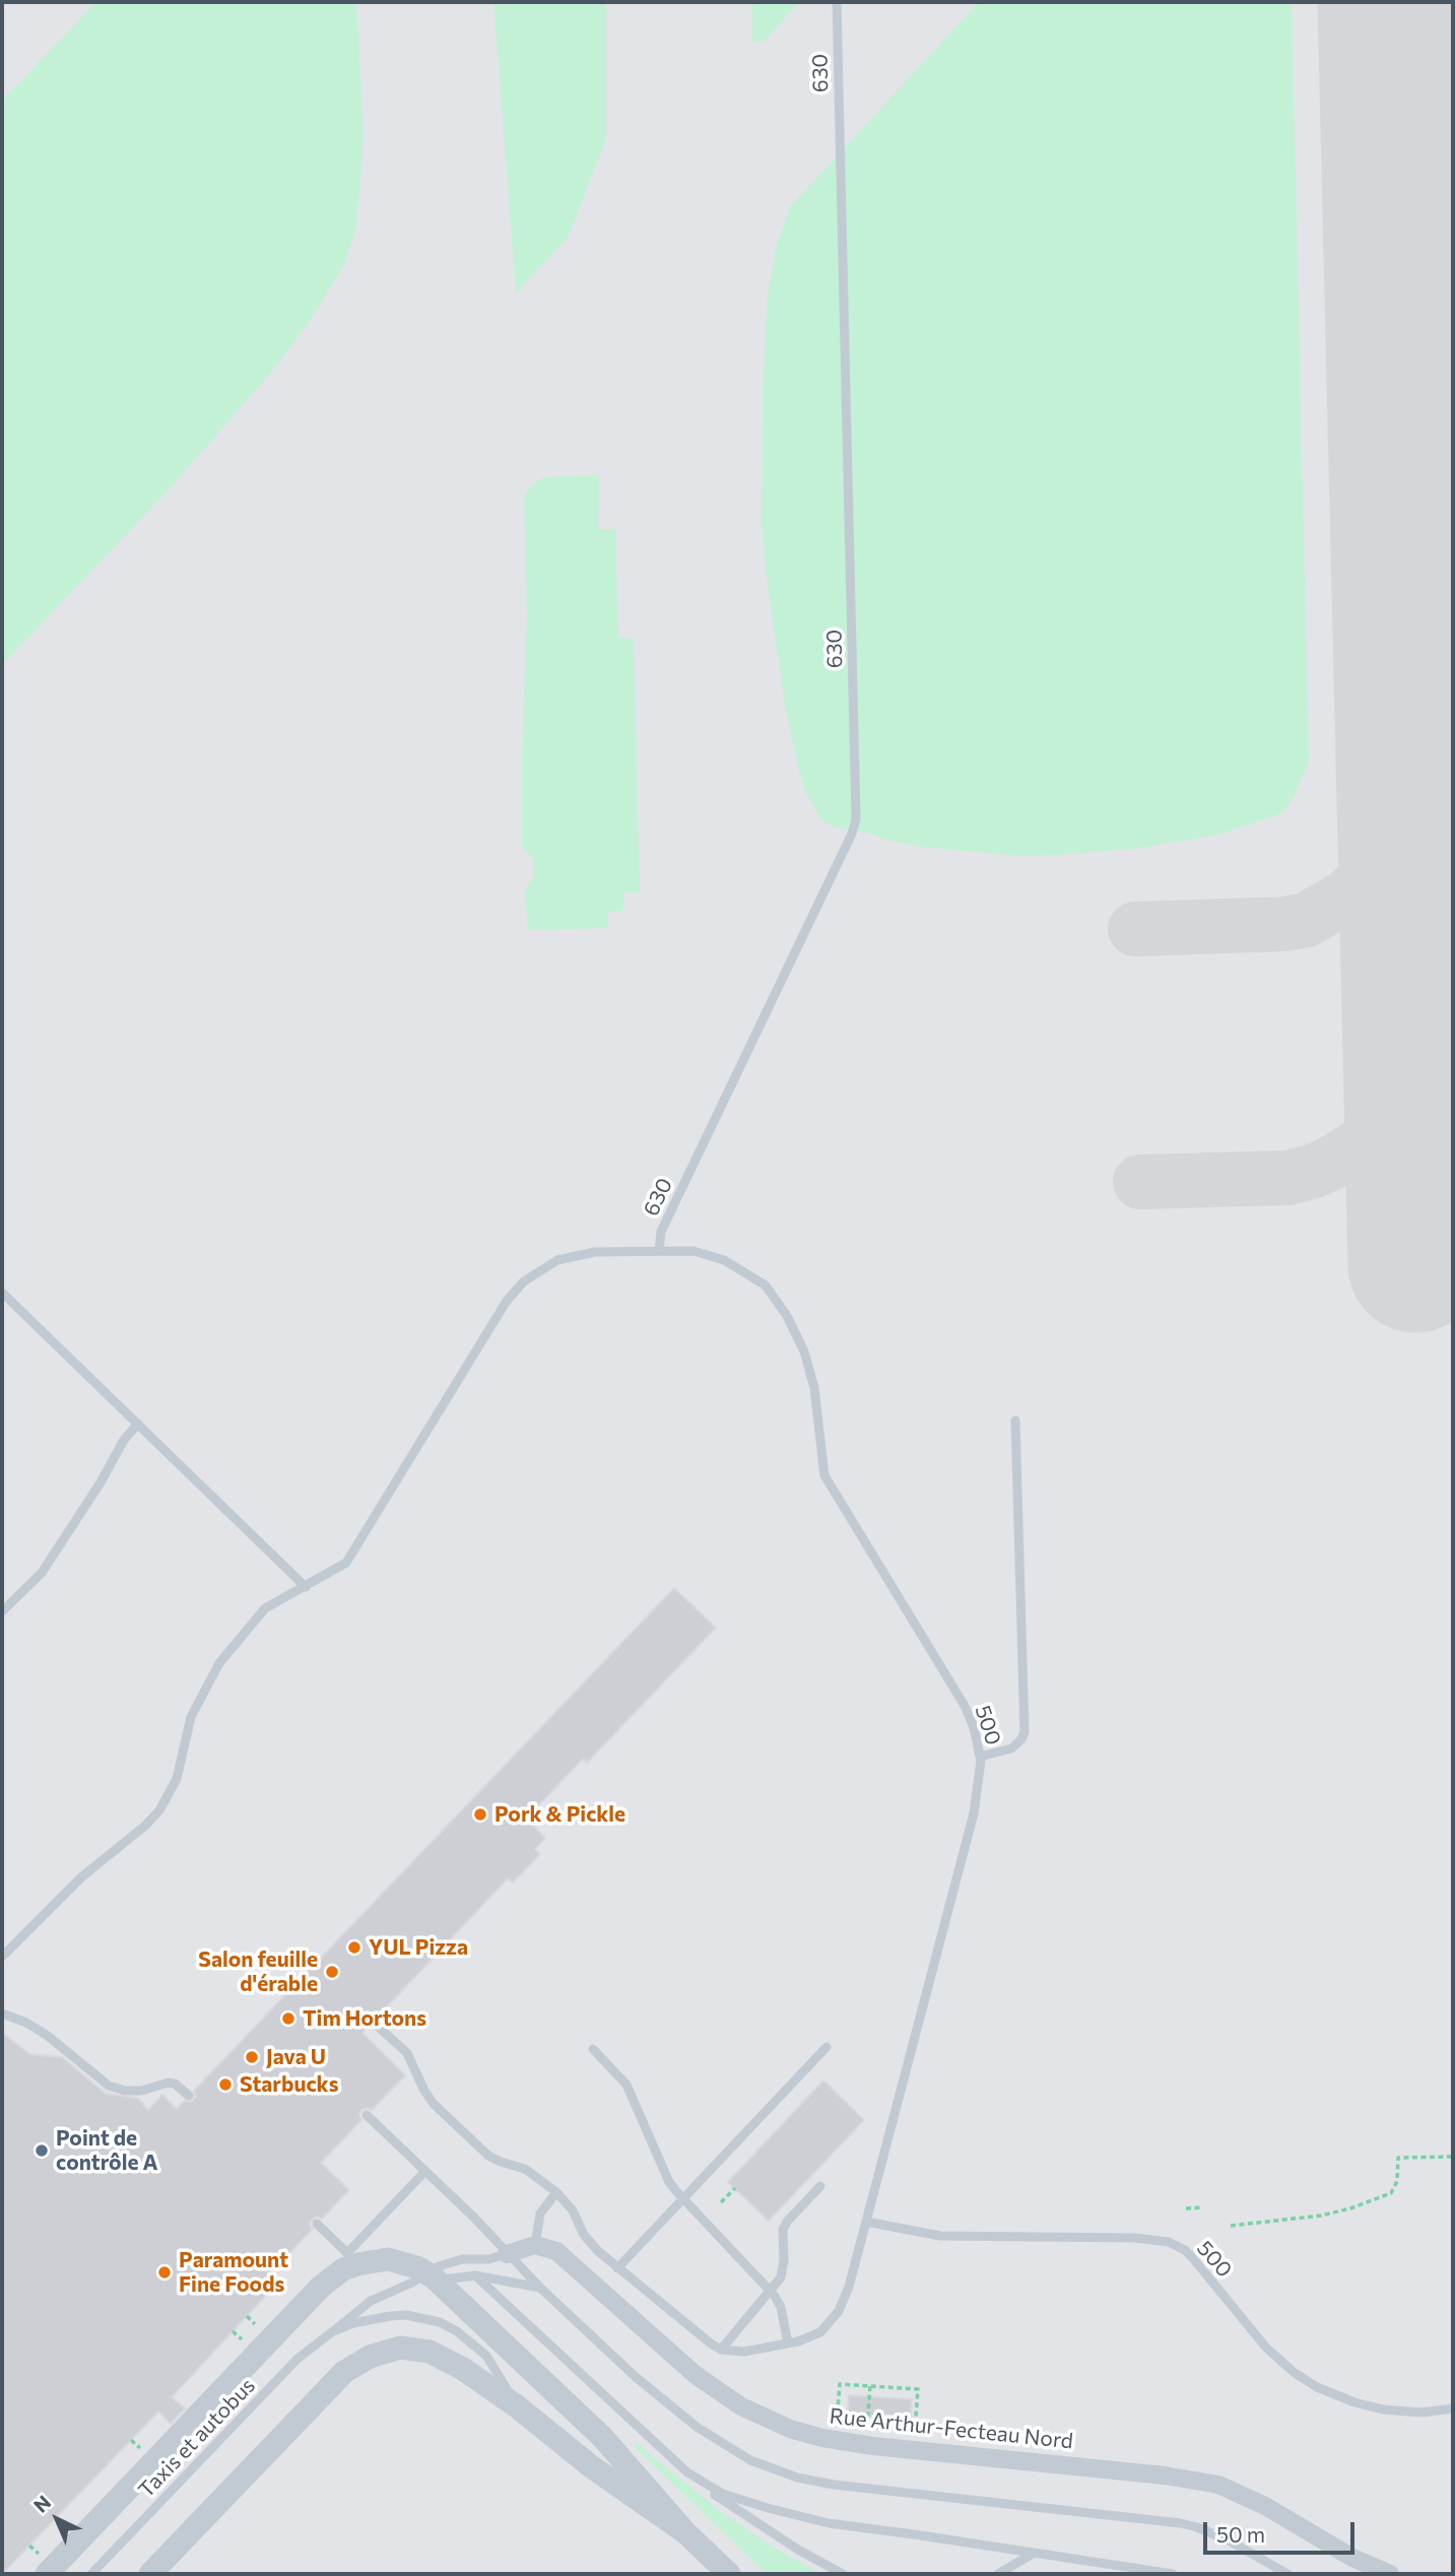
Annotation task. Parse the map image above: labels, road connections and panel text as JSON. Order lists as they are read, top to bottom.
{
  "streets": {
    "street": ["Rue Arthur-Fecteau Nord"],
    "lane": ["630", "500", "Taxis et autobus"]
  },
  "crossings": [
    ["630", "500"]
  ],
  "places": [
    "Pork & Pickle",
    "YUL Pizza",
    "Salon feuille d'érable",
    "Tim Hortons",
    "Java U",
    "Starbucks",
    "Point de contrôle A",
    "Paramount Fine Foods"
  ],
  "scale_bar": "50 m",
  "north": "top left"
}
